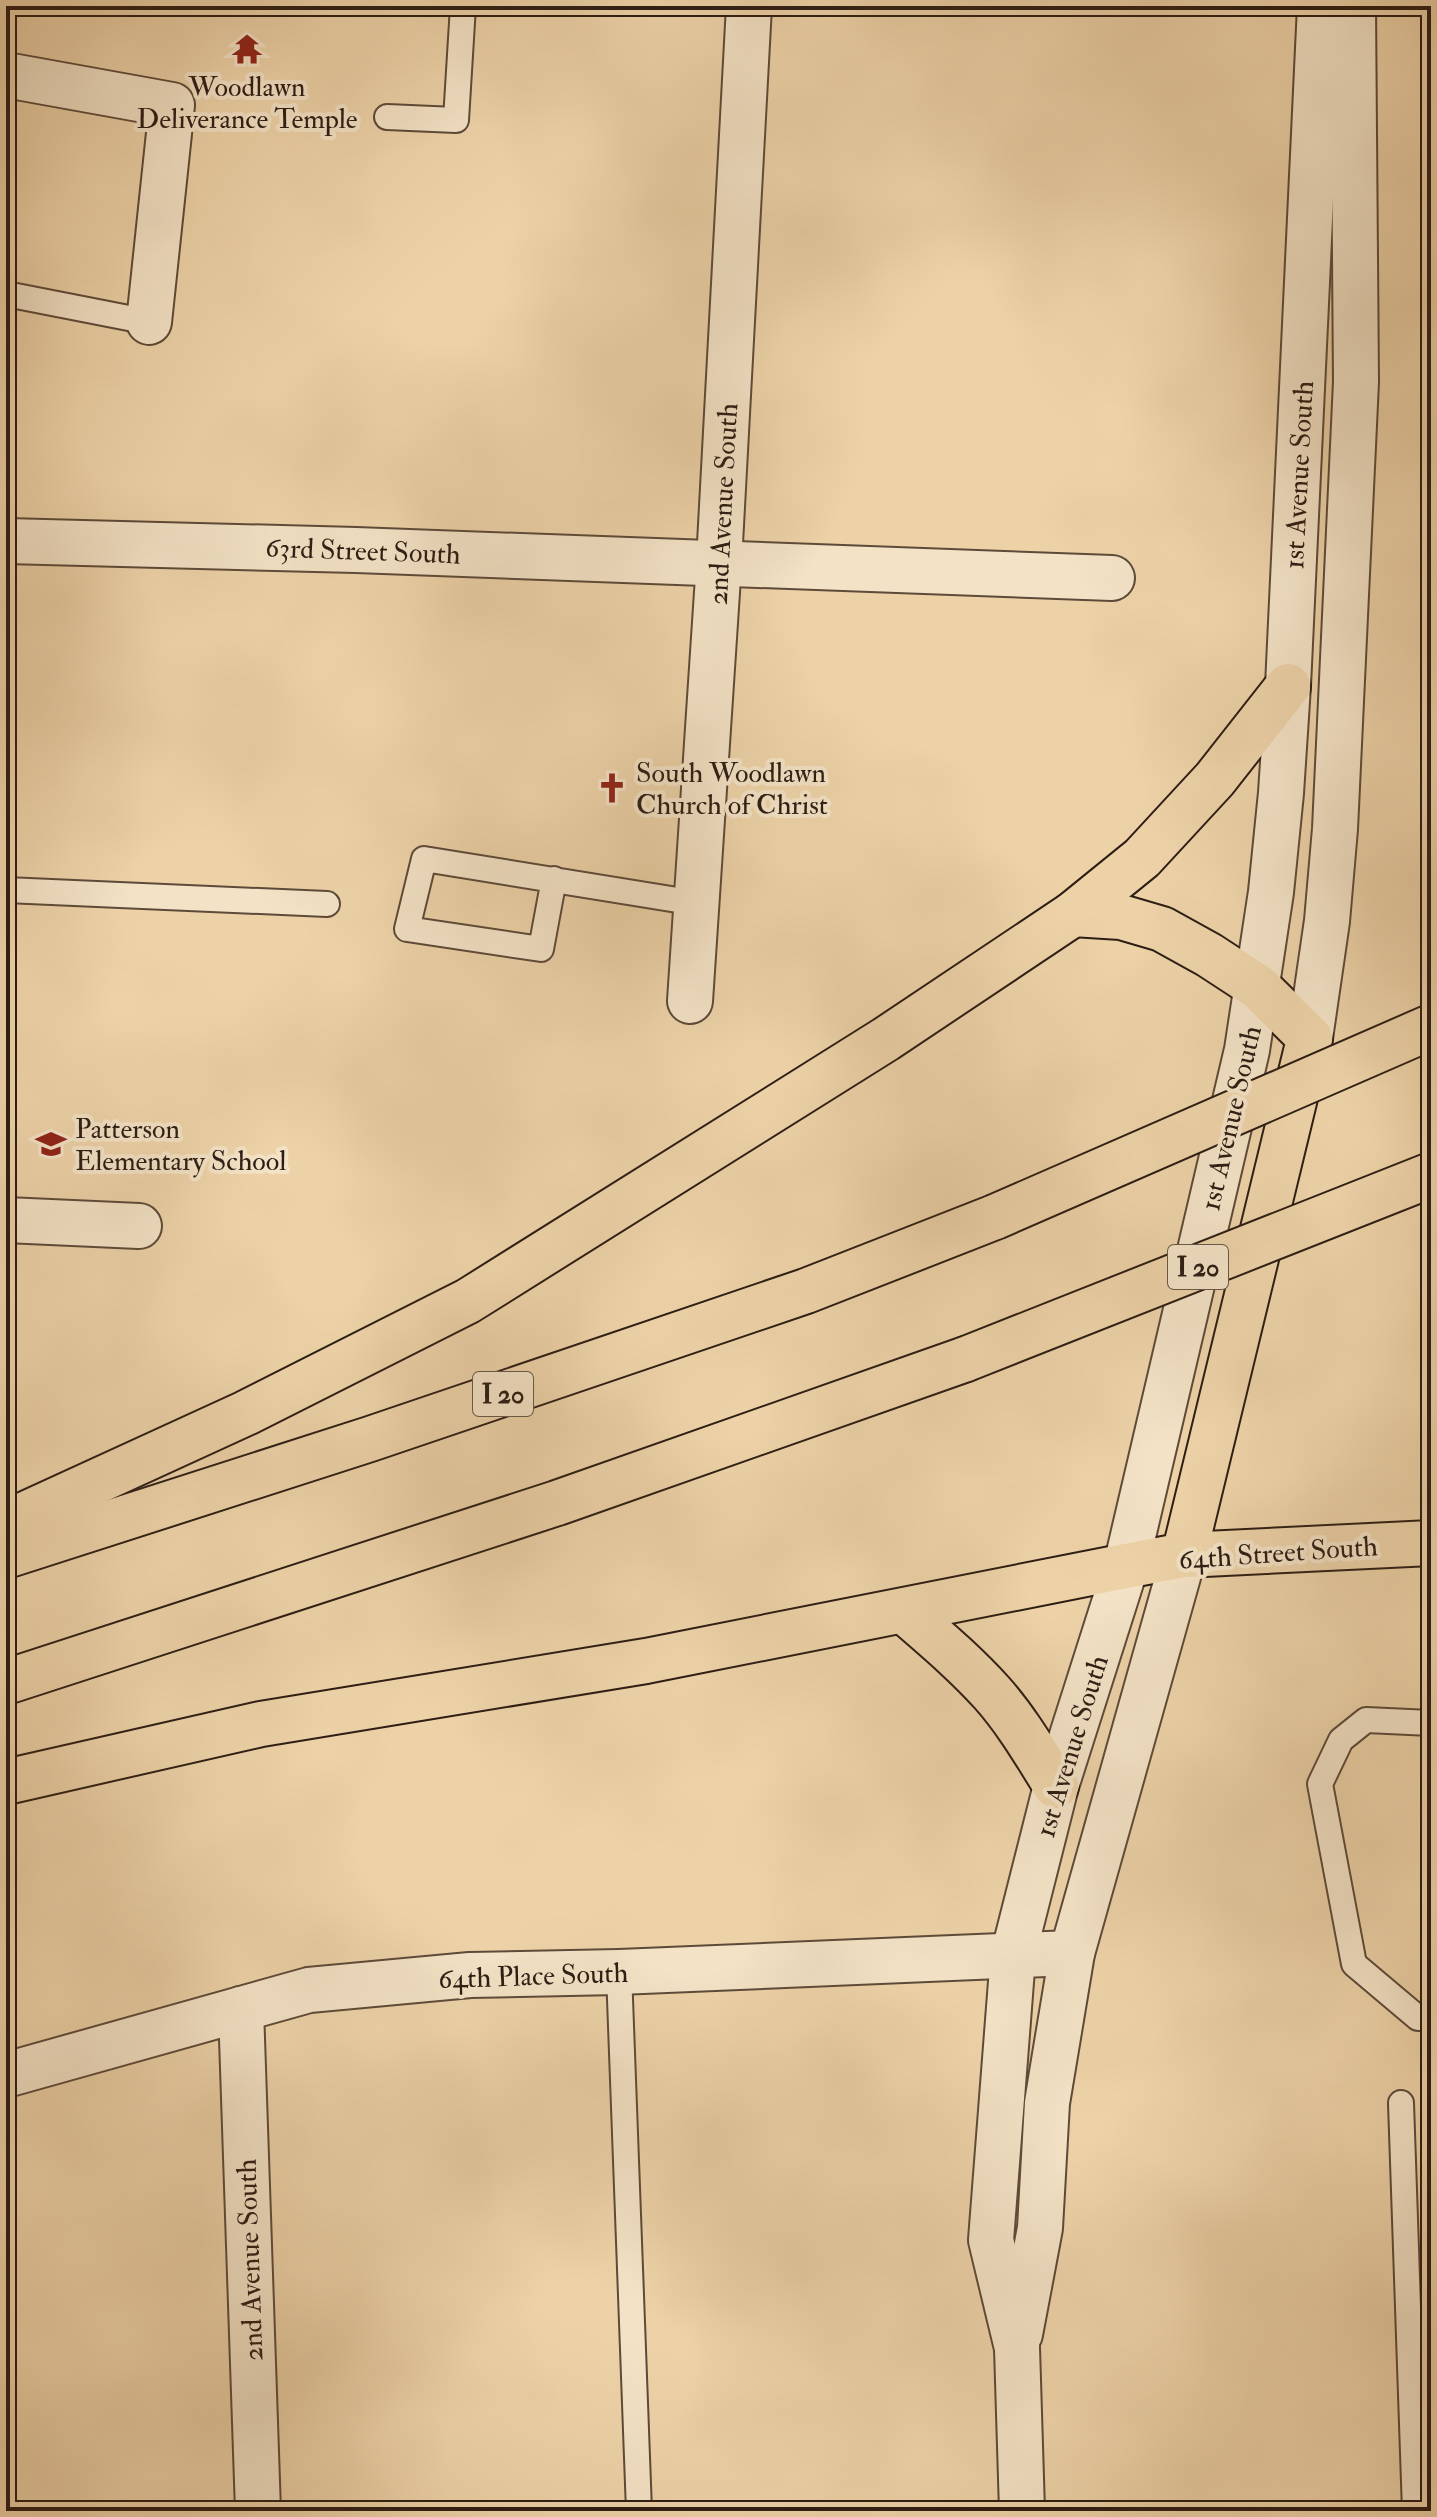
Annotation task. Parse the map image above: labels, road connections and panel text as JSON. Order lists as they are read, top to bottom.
{
  "streets": {
    "main road": ["1st Avenue South", "I 20", "64th Street South"],
    "street": ["2nd Avenue South", "63rd Street South", "64th Place South"]
  },
  "crossings": [
    ["1st Avenue South", "64th Street South"],
    ["1st Avenue South", "64th Place South"],
    ["2nd Avenue South", "63rd Street South"],
    ["2nd Avenue South", "64th Place South"]
  ],
  "places": {
    "temple": ["Woodlawn Deliverance Temple"],
    "church": ["South Woodlawn Church of Christ"],
    "school or university": ["Patterson Elementary School"]
  }
}
